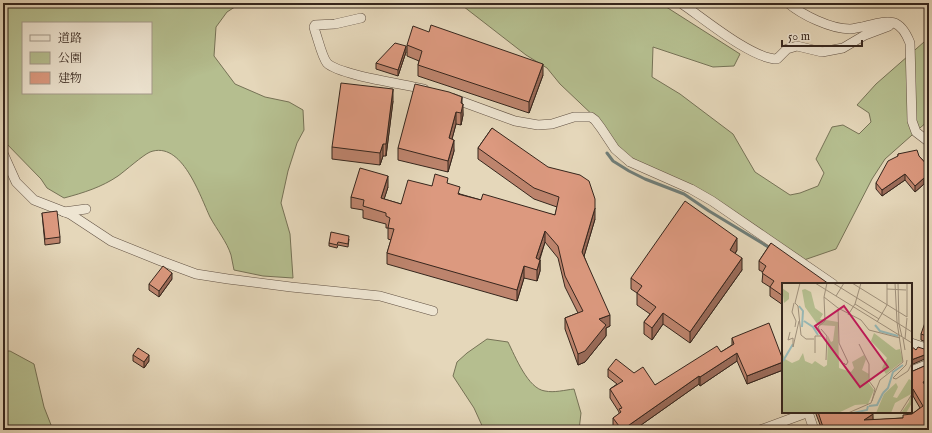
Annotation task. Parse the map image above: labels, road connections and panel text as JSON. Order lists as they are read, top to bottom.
{
  "legend": ["道路", "公園", "建物"],
  "scale_bar": "50 m"
}
